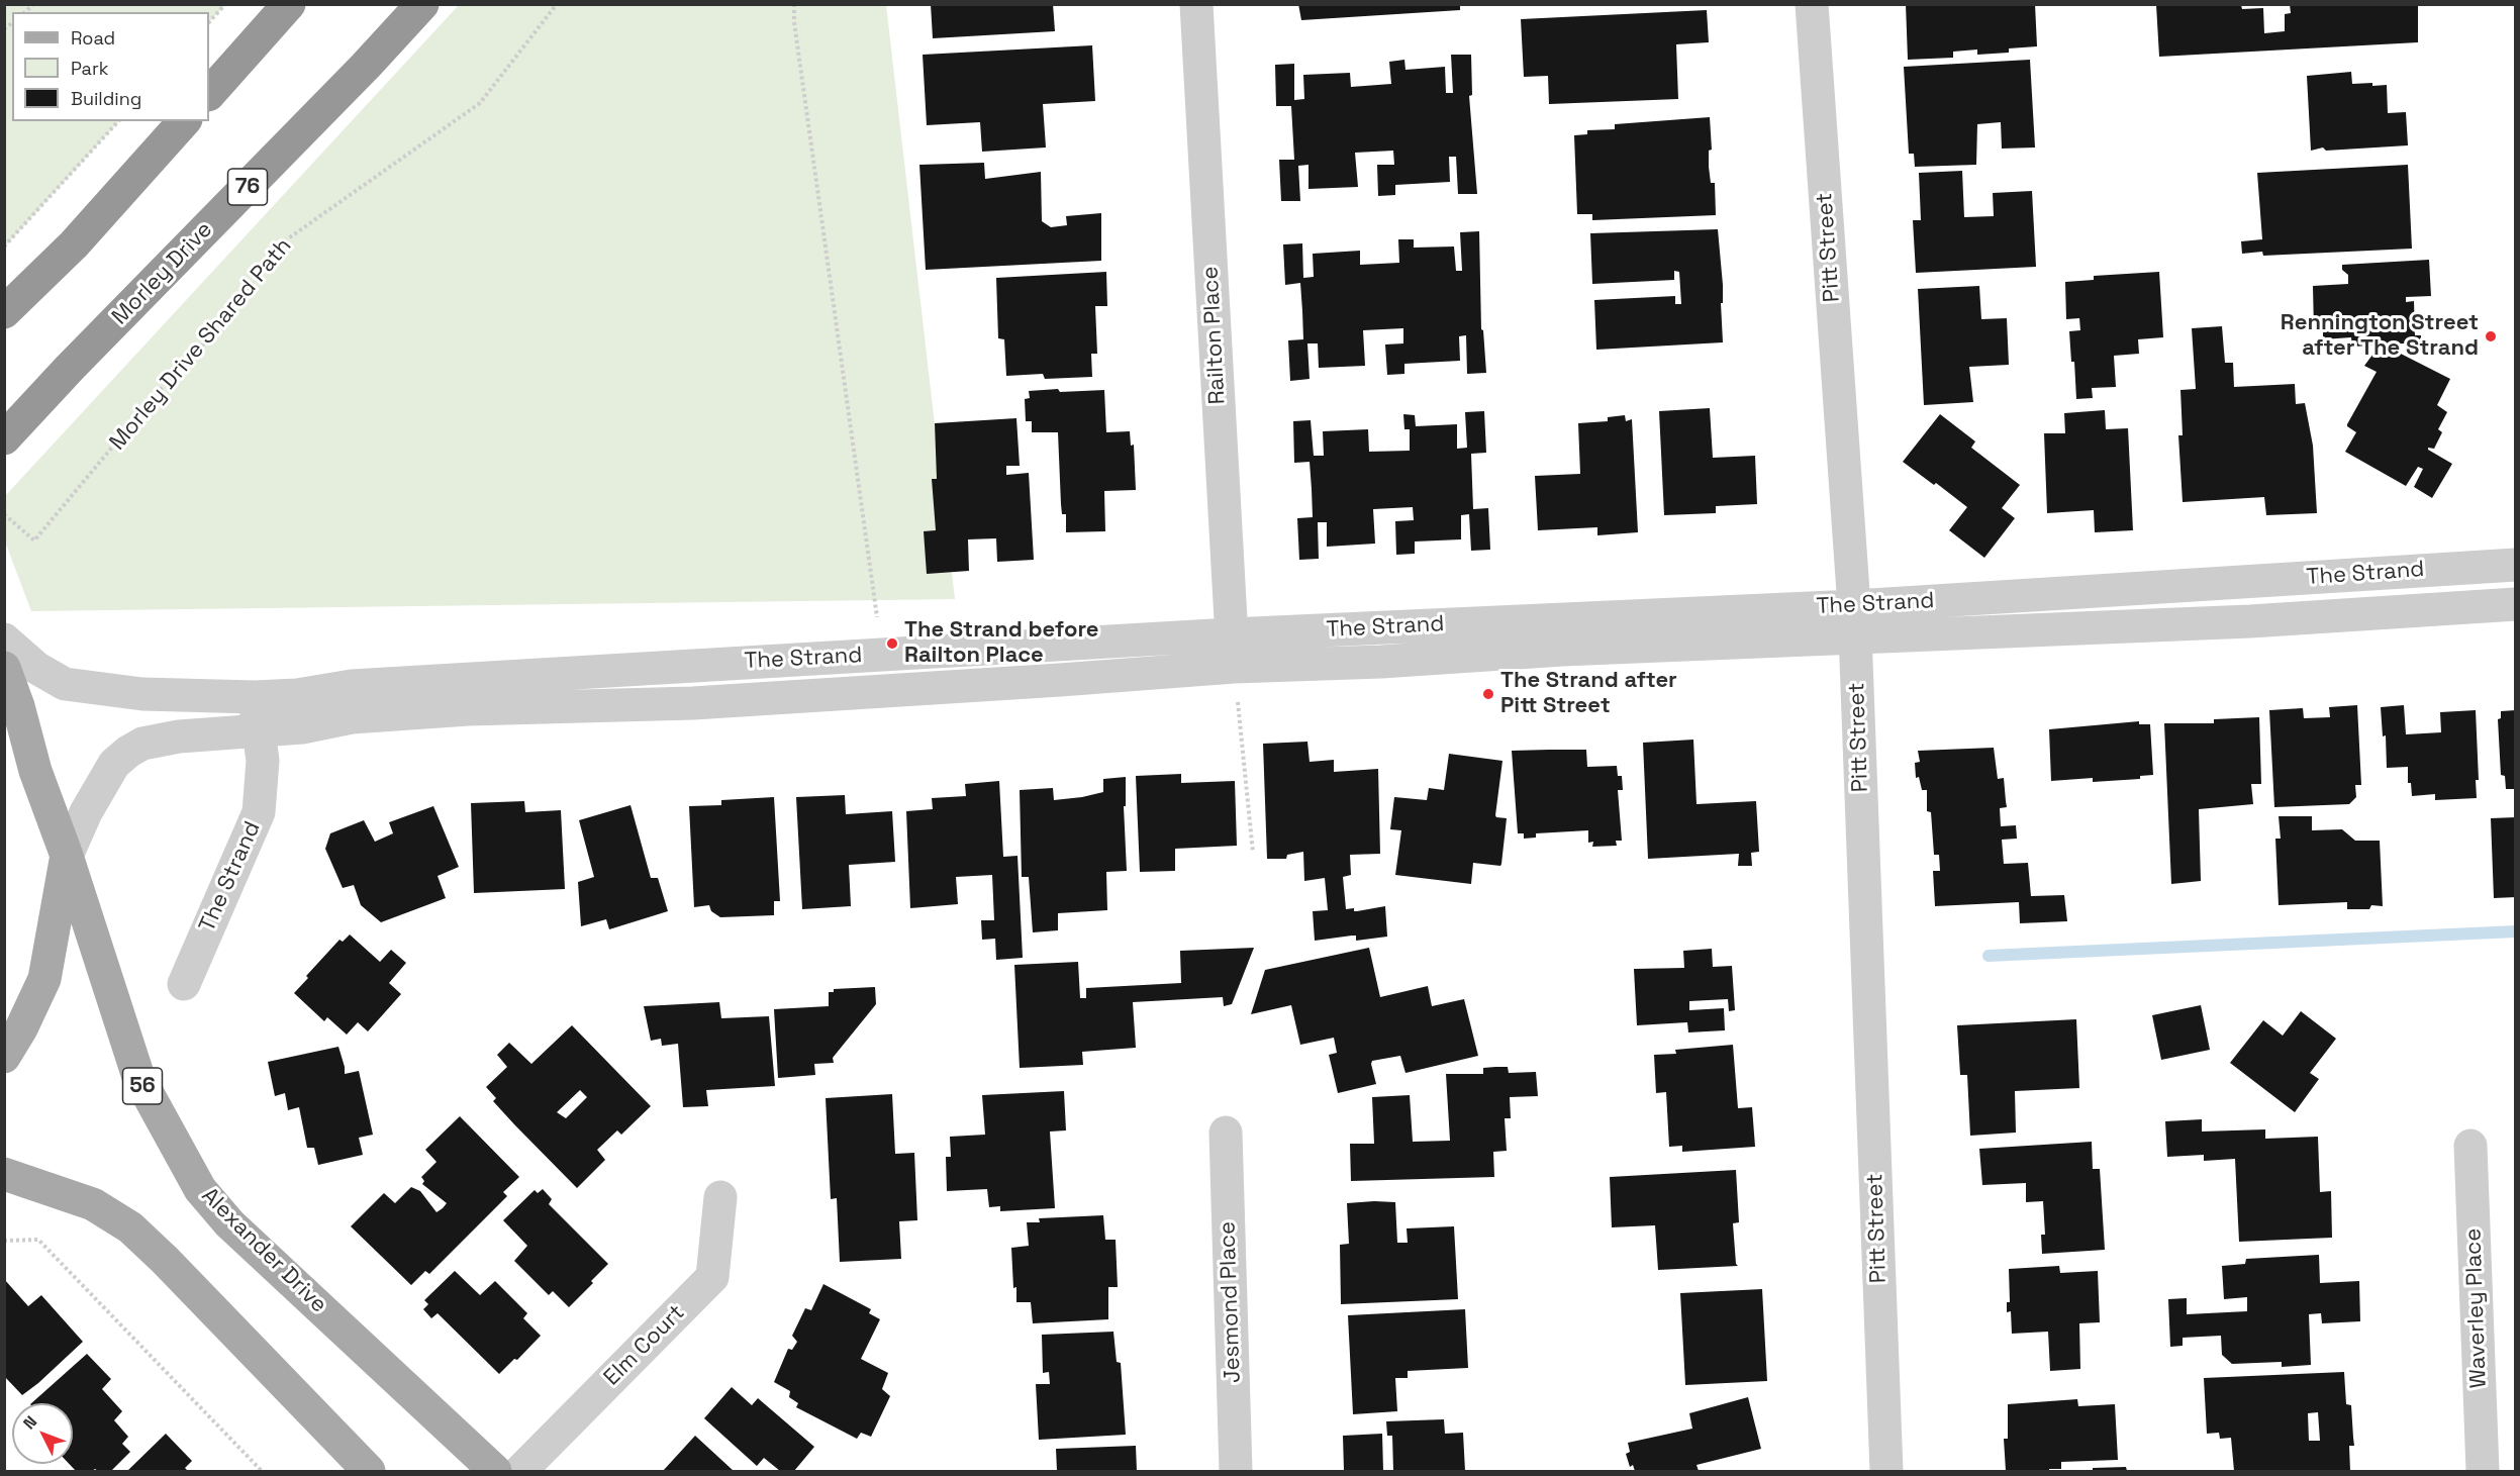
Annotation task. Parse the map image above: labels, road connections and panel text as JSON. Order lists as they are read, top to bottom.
{
  "streets": {
    "highway": ["76", "Morley Drive"],
    "main road": ["56", "Alexander Drive"],
    "street": [
      "Pitt Street",
      "Railton Place",
      "The Strand",
      "Jesmond Place",
      "Waverley Place",
      "Elm Court"
    ],
    "path": ["Morley Drive Shared Path"]
  },
  "crossings": [
    ["Pitt Street", "The Strand"],
    ["Railton Place", "The Strand"],
    ["The Strand", "Alexander Drive"]
  ],
  "places": ["Rennington Street after The Strand", "The Strand before Railton Place", "The Strand after Pitt Street"],
  "legend": ["Road", "Park", "Building"],
  "north": "top left"
}
